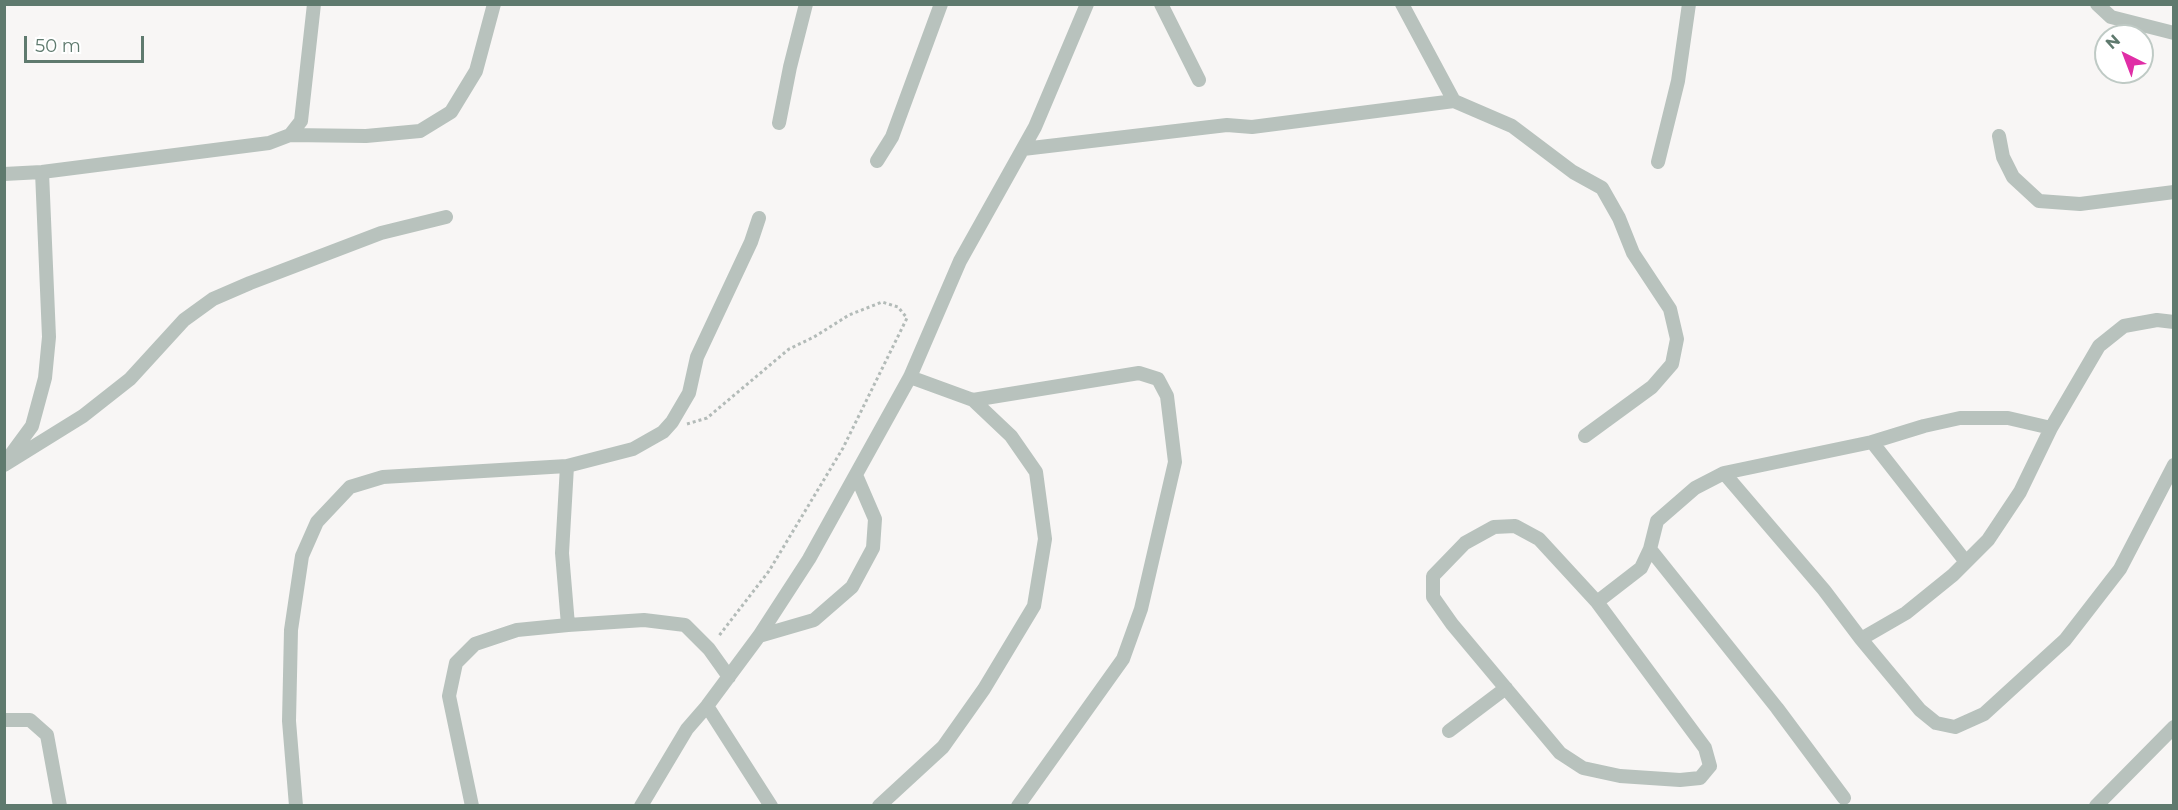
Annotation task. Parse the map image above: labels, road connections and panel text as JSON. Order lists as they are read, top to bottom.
{
  "scale_bar": "50 m",
  "north": "top left"
}
